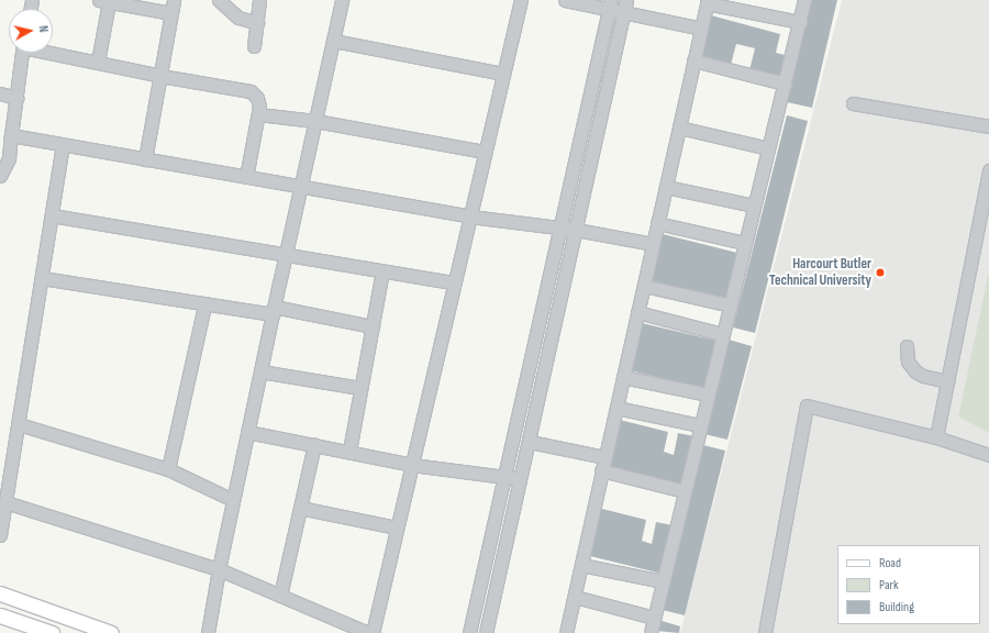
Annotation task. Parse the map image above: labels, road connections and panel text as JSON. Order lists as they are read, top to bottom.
{
  "places": ["Harcourt Butler Technical University"],
  "legend": ["Road", "Park", "Building"],
  "north": "right"
}
